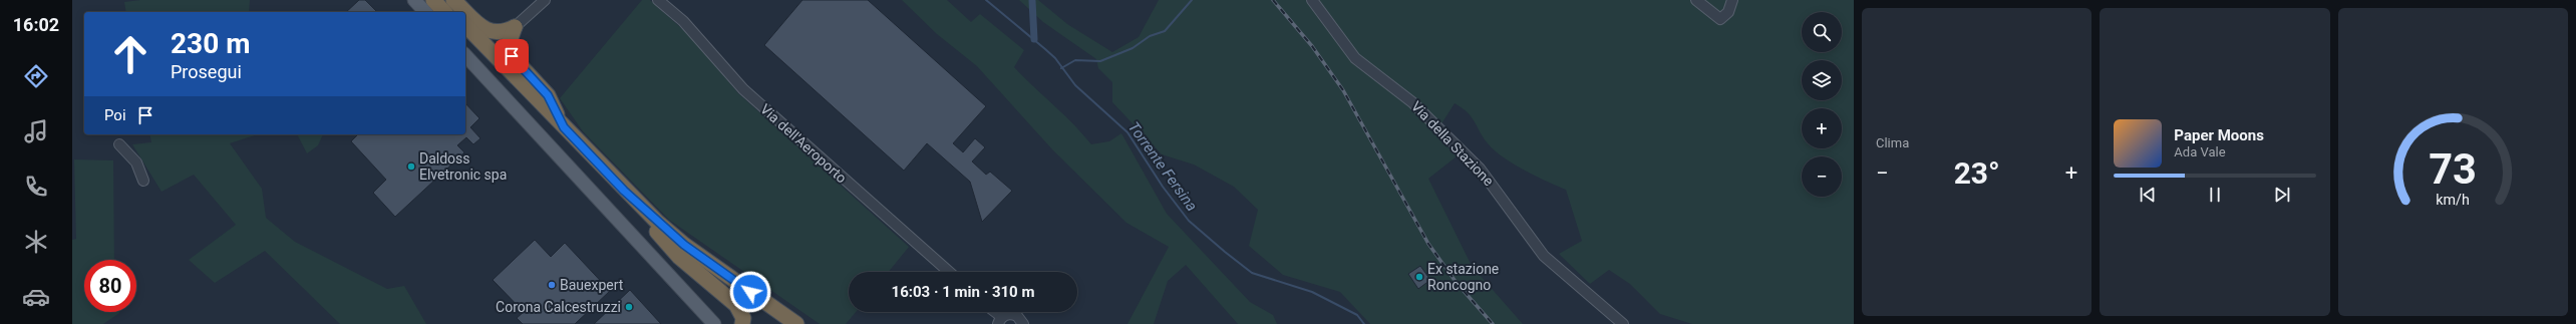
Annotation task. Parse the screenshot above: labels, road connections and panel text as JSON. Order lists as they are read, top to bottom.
{
  "streets": {
    "street": ["Via dell'Aeroporto", "Via della Stazione"]
  },
  "water": ["Torrente Fersina"],
  "places": [
    "Daldoss Elvetronic spa",
    "Ex stazione Roncogno",
    "Bauexpert",
    "Corona Calcestruzzi"
  ],
  "page": {
    "tabs": "16:02",
    "tile": "Clima",
    "map_buttons": ["+", "−"],
    "turn": ["230 m", "Prosegui"],
    "then": "Poi",
    "song": ["Paper Moons", "Ada Vale"],
    "heat": ["−", "23°", "+"],
    "limit": "80",
    "trip": "16:03 · 1 min · 310 m",
    "gauge": ["73", "km/h"]
  }
}
